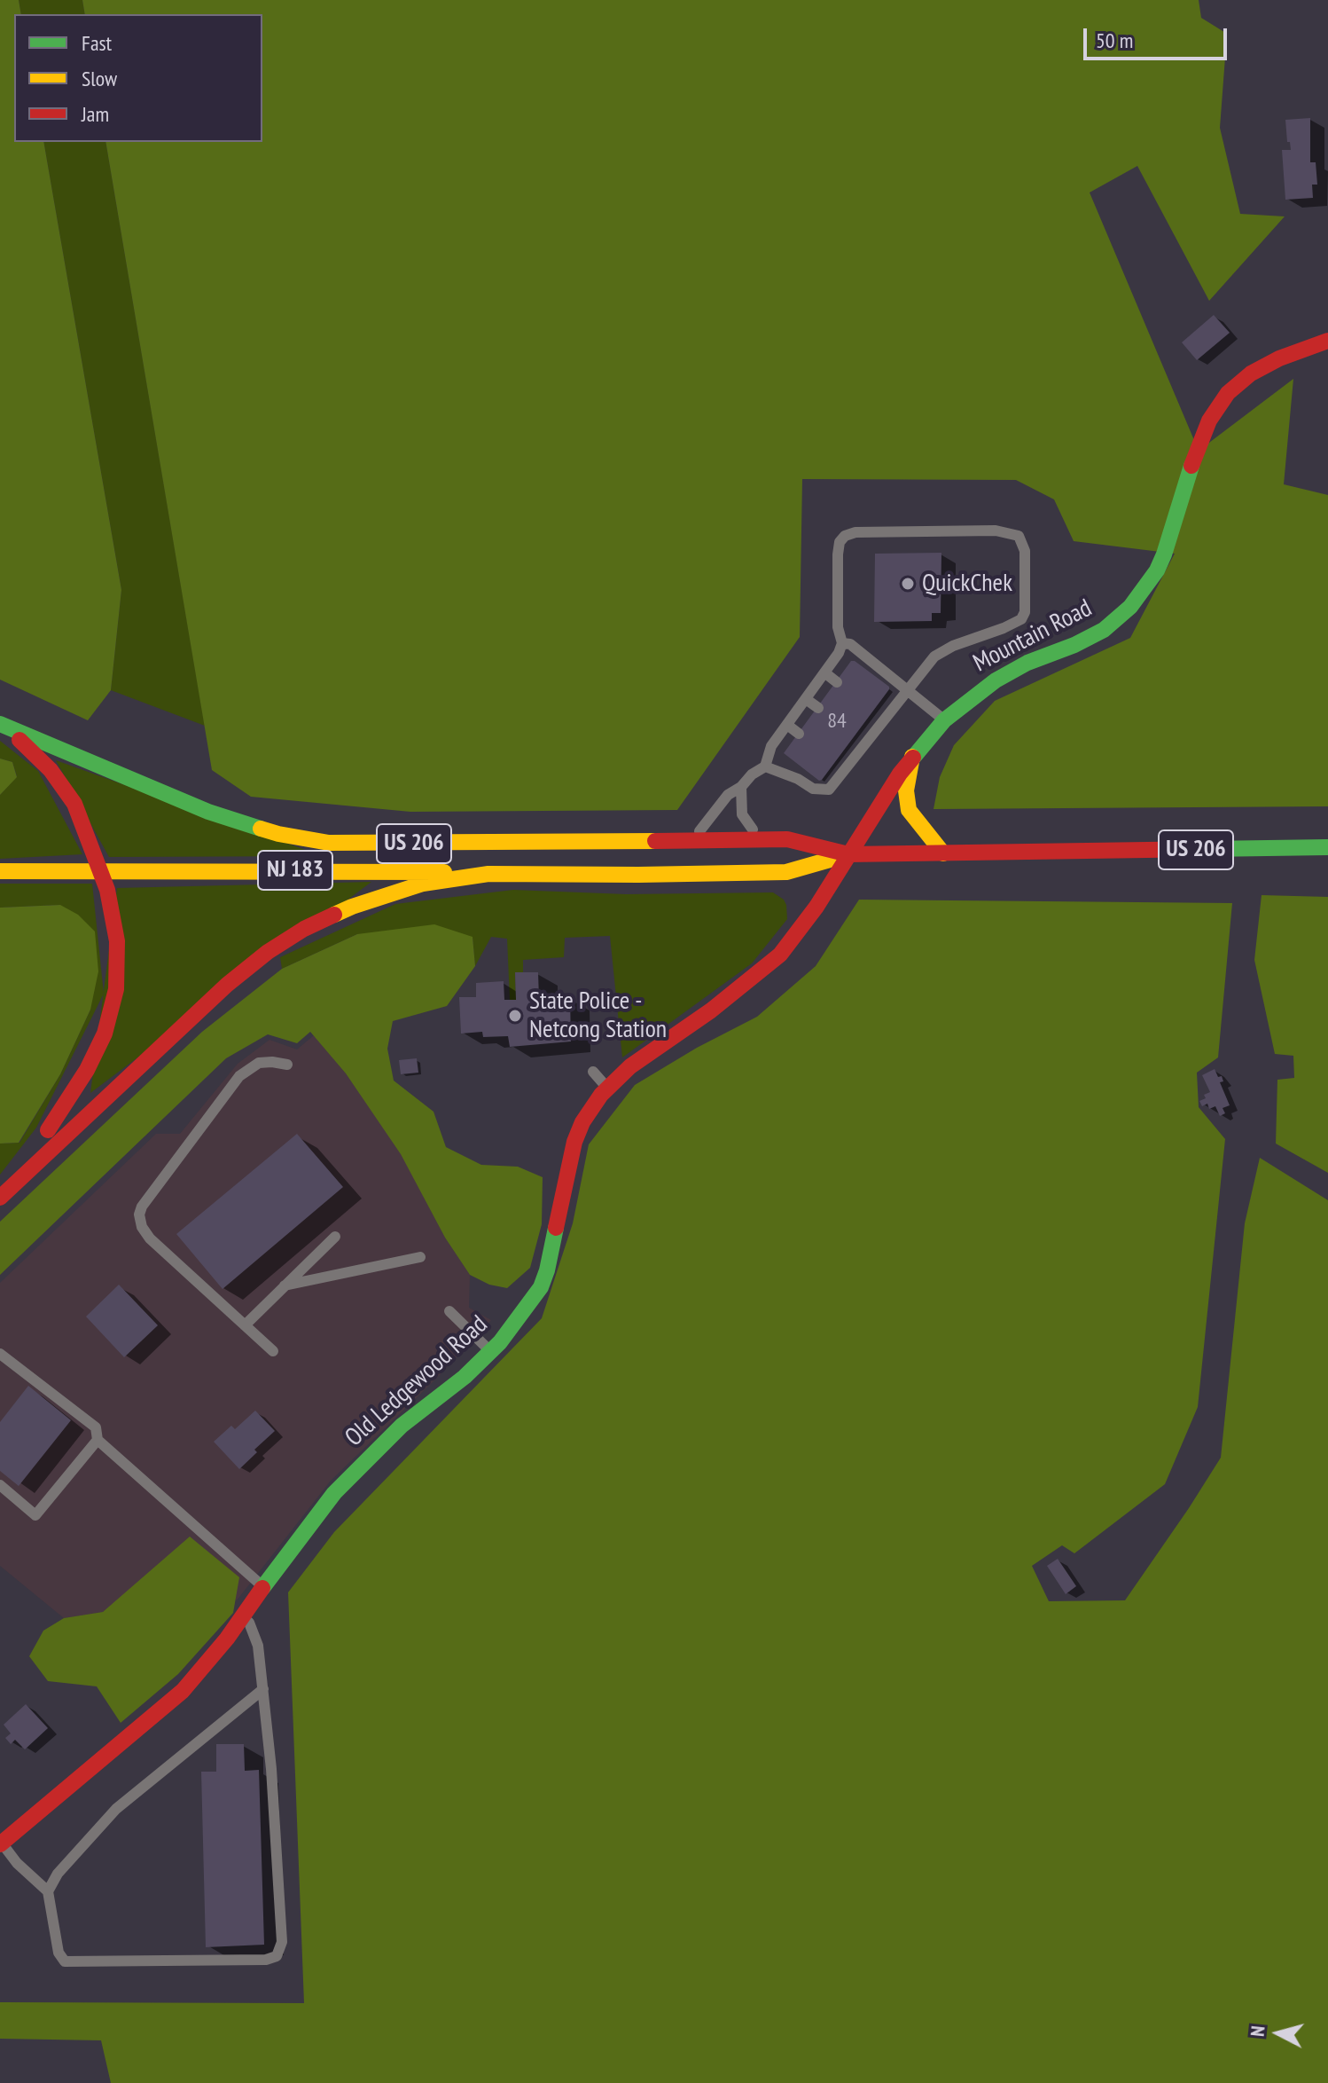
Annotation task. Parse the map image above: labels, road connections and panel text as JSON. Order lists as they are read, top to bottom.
{
  "streets": {
    "main road": [
      "Mountain Road",
      "US 206",
      "NJ 183",
      "Old Ledgewood Road"
    ]
  },
  "crossings": [
    ["Mountain Road", "US 206"],
    ["Mountain Road", "Old Ledgewood Road"],
    ["US 206", "NJ 183"],
    ["US 206", "Old Ledgewood Road"]
  ],
  "places": ["QuickChek", "State Police - Netcong Station"],
  "house_numbers": ["84"],
  "legend": ["Fast", "Slow", "Jam"],
  "scale_bar": "50 m",
  "north": "left"
}
